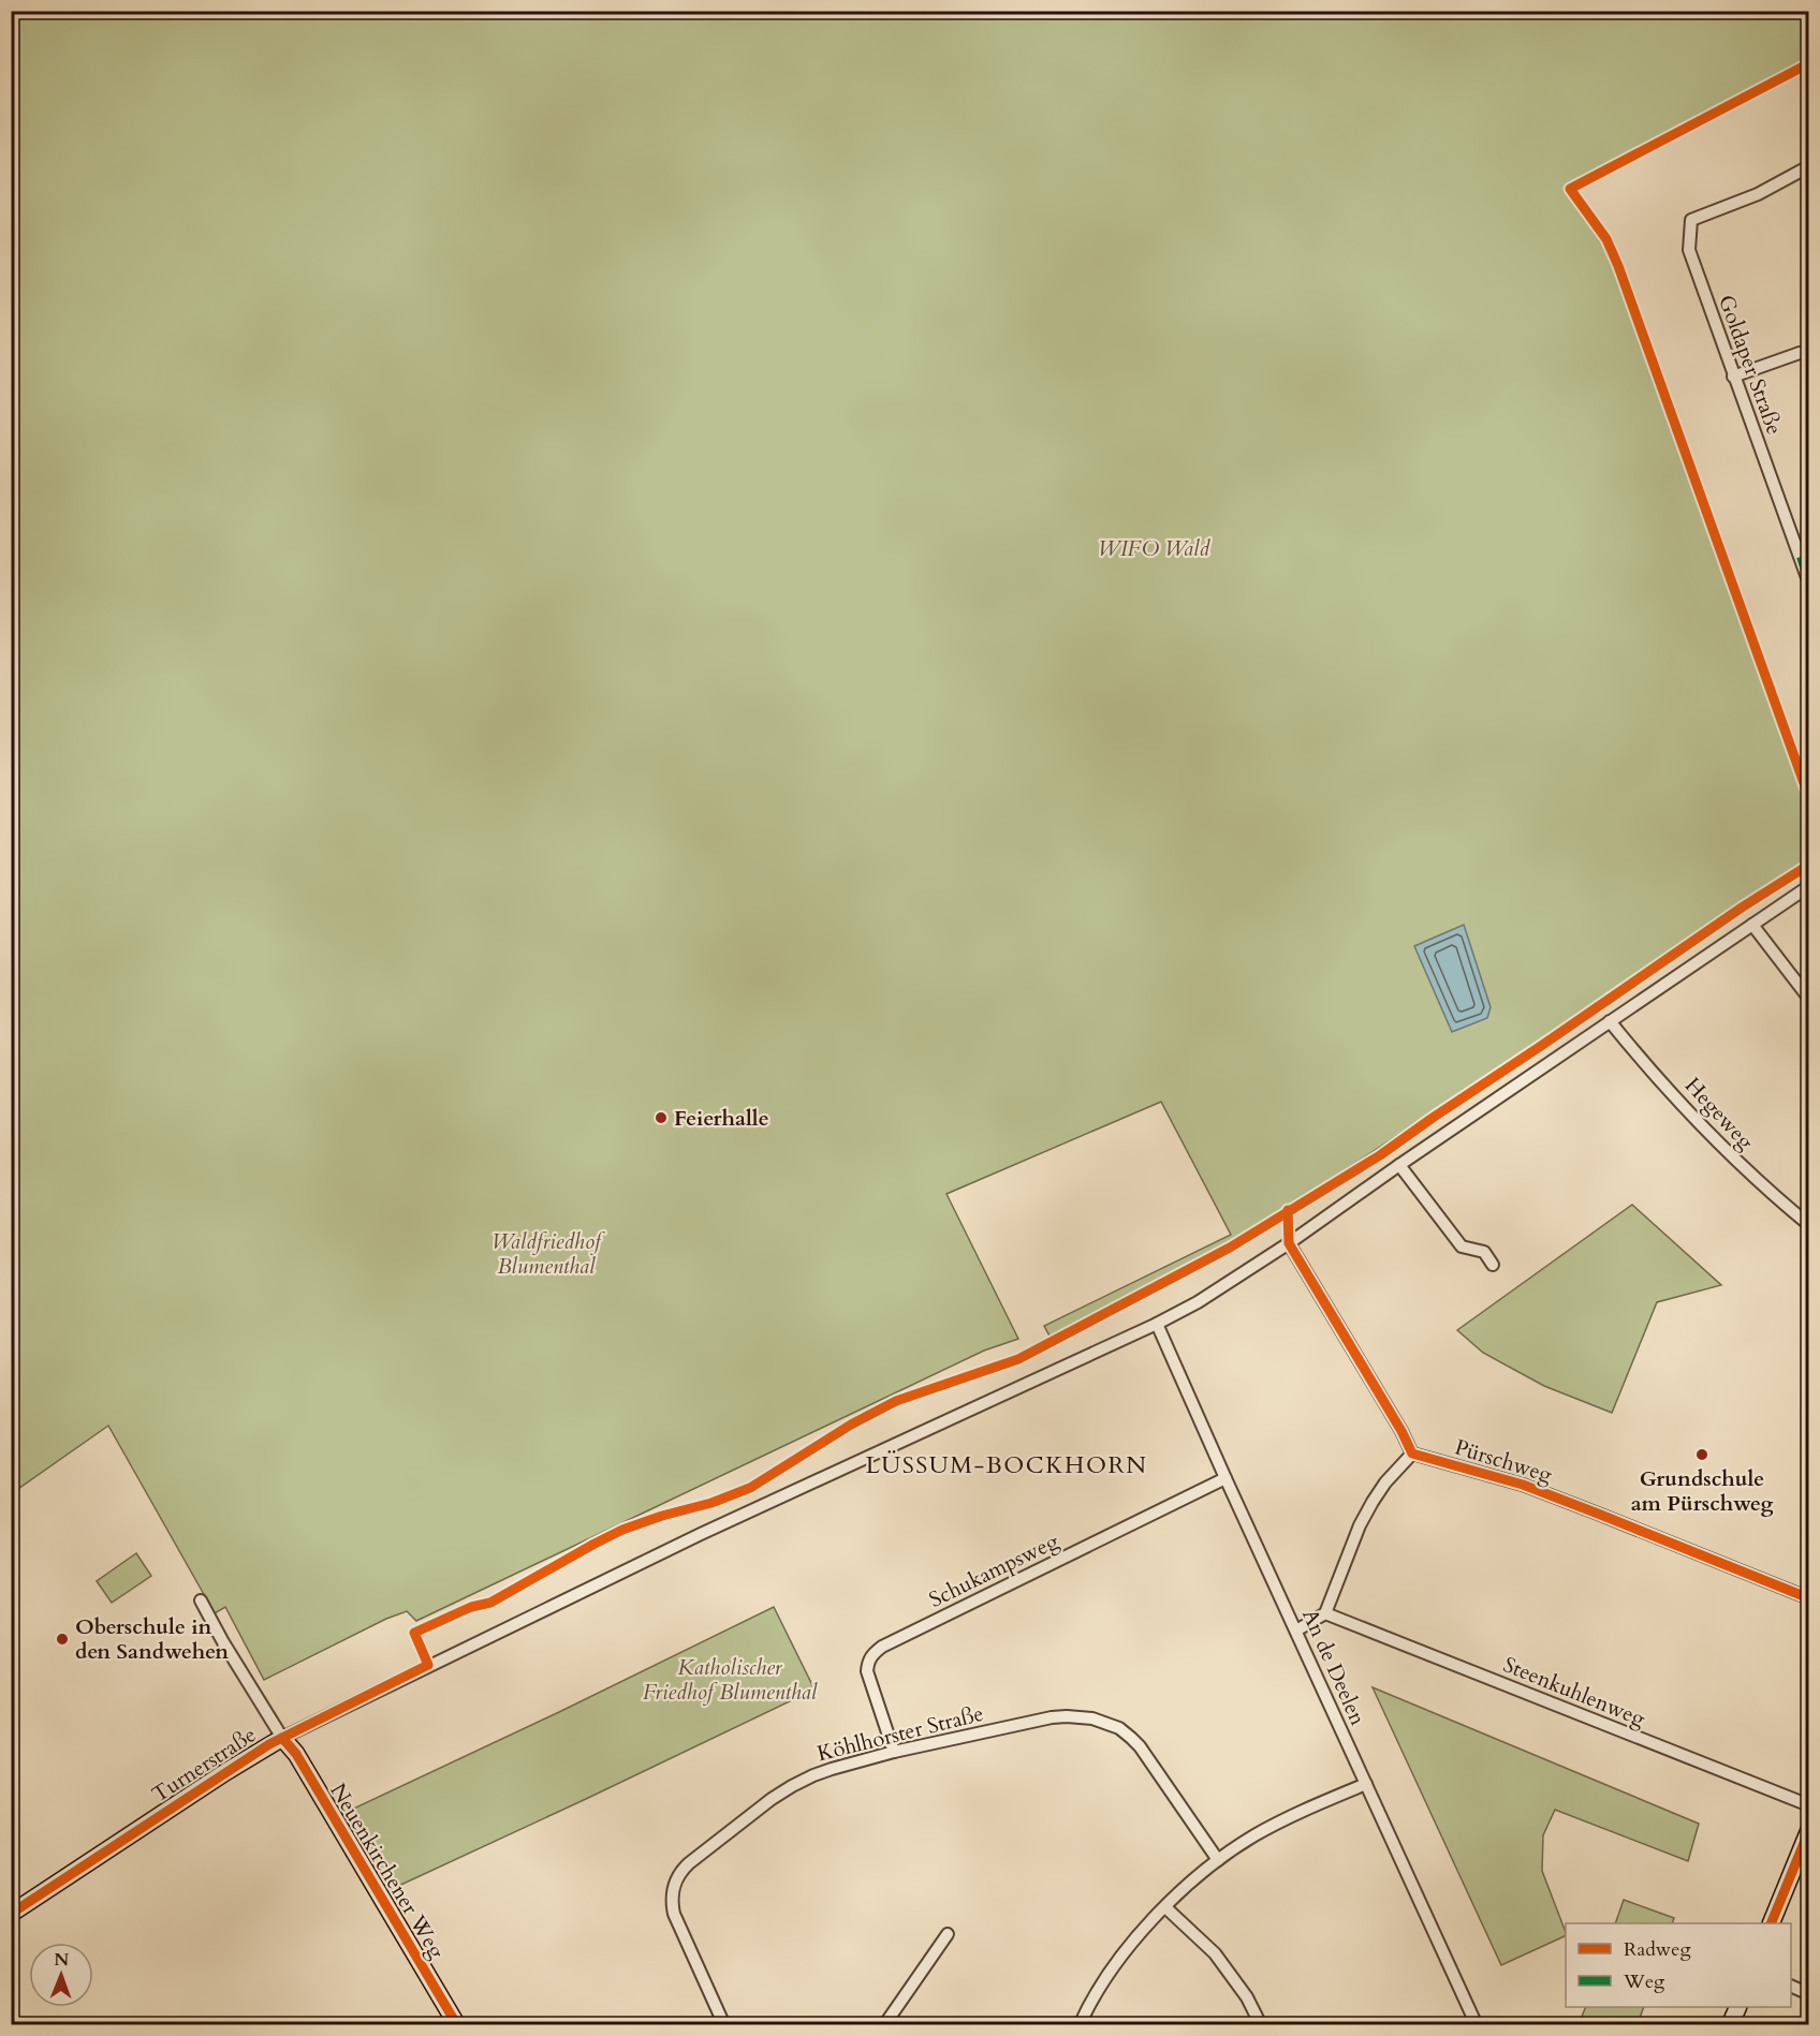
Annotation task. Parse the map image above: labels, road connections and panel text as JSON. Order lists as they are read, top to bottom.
{
  "streets": {
    "street": [
      "Goldaper Straße",
      "Hegeweg",
      "Pürschweg",
      "Schukampsweg",
      "An de Deelen",
      "Steenkuhlenweg",
      "Köhlhorster Straße",
      "Turnerstraße",
      "Neuenkirchener Weg"
    ]
  },
  "crossings": [
    ["Hegeweg", "Turnerstraße"],
    ["Schukampsweg", "An de Deelen"],
    ["Schukampsweg", "Köhlhorster Straße"],
    ["An de Deelen", "Turnerstraße"],
    ["Turnerstraße", "Neuenkirchener Weg"]
  ],
  "districts": ["LÜSSUM-BOCKHORN"],
  "parks": ["WIFO Wald", "Waldfriedhof Blumenthal", "Katholischer Friedhof Blumenthal"],
  "places": ["Feierhalle", "Grundschule am Pürschweg", "Oberschule in den Sandwehen"],
  "legend": ["Radweg", "Weg"],
  "north": "top"
}
